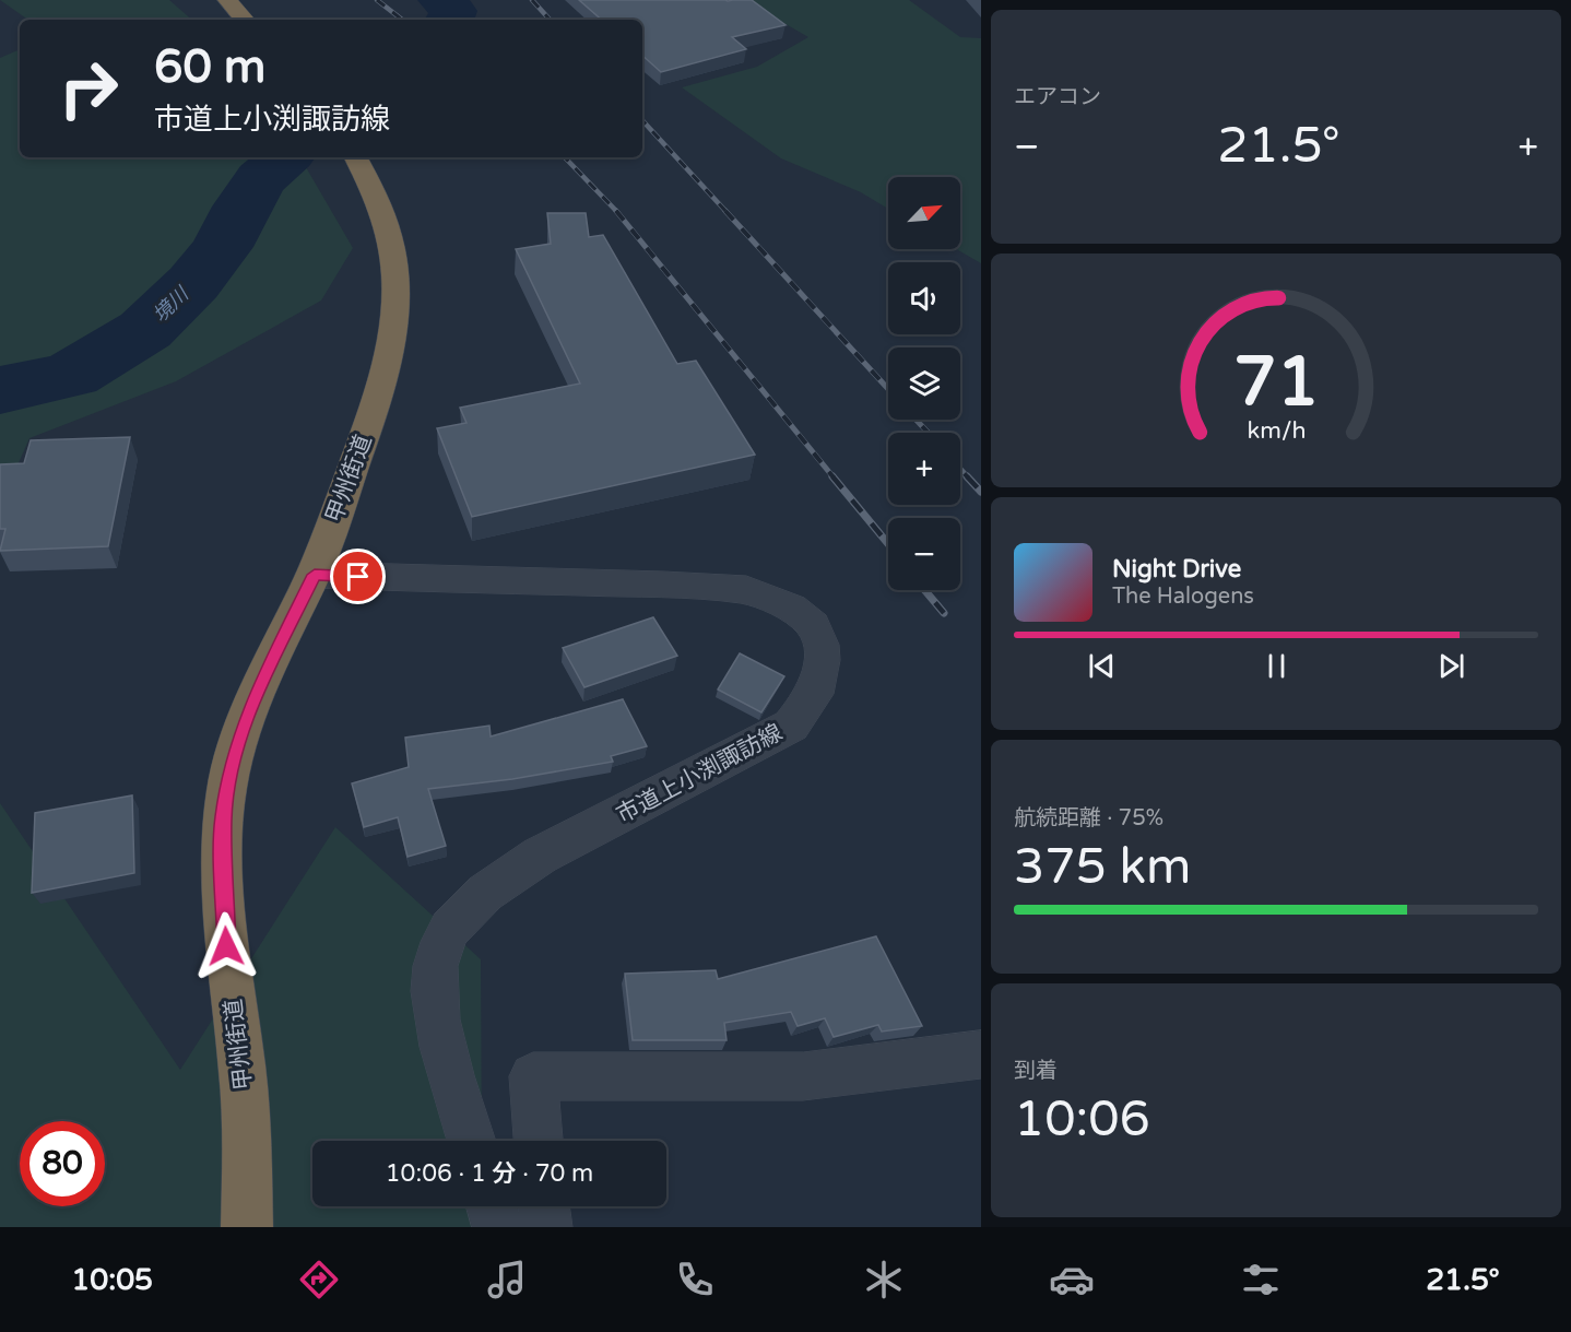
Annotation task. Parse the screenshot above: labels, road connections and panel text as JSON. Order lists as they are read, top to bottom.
{
  "streets": {
    "highway": ["甲州街道"],
    "street": ["市道上小渕諏訪線"]
  },
  "crossings": [
    ["甲州街道", "市道上小渕諏訪線"]
  ],
  "water": ["境川"],
  "north": "top right",
  "page": {
    "tile": [
      "エアコン",
      ["航続距離 · 75%", "375 km"],
      ["到着", "10:06"]
    ],
    "turn": ["60 m", "市道上小渕諏訪線"],
    "heat": ["−", "21.5°", "+"],
    "map_buttons": ["+", "−"],
    "song": ["Night Drive", "The Halogens"],
    "limit": "80",
    "trip": "10:06 · 1 分 · 70 m",
    "tabs": ["10:05", "21.5°"],
    "gauge": ["71", "km/h"]
  }
}
